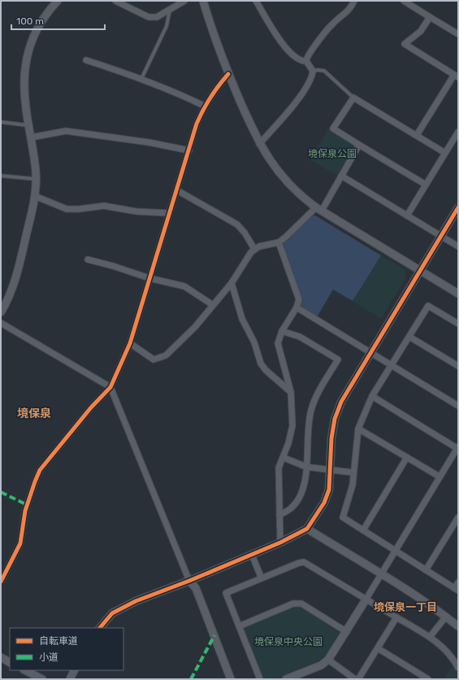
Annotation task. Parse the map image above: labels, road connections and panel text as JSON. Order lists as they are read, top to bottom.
{
  "districts": ["境保泉", "境保泉一丁目"],
  "parks": ["境保泉公園", "境保泉中央公園"],
  "legend": ["自転車道", "小道"],
  "scale_bar": "100 m"
}
